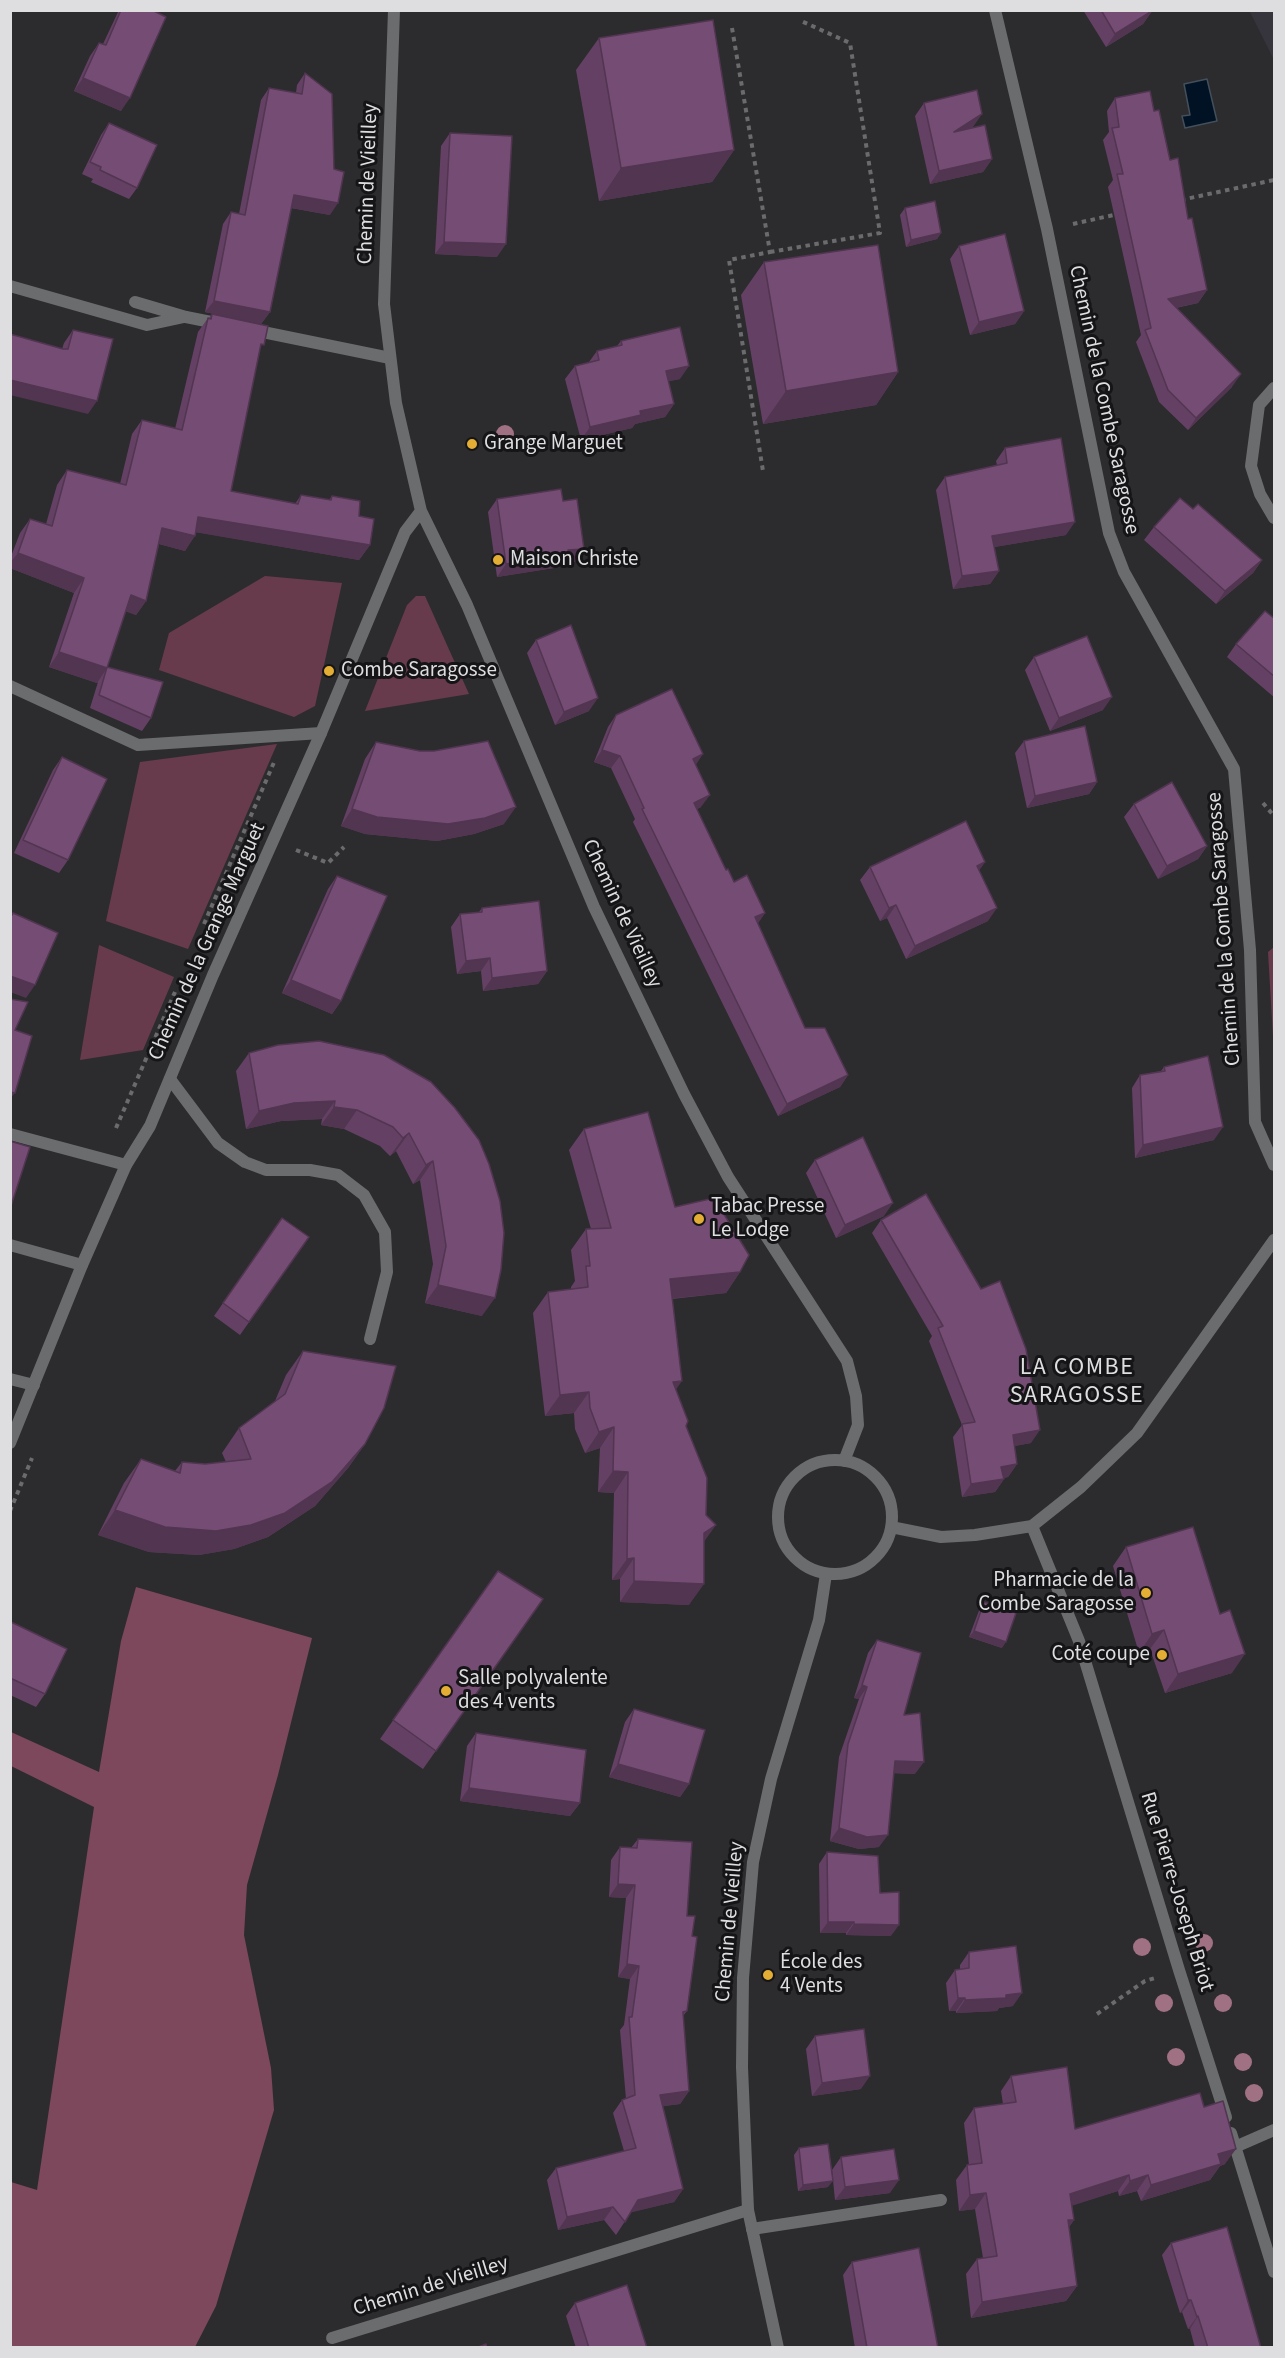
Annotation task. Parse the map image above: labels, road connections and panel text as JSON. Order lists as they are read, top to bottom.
{
  "streets": {
    "street": [
      "Chemin de Vieilley",
      "Chemin de la Combe Saragosse",
      "Chemin de la Grange Marguet",
      "Rue Pierre-Joseph Briot"
    ]
  },
  "crossings": [
    ["Chemin de Vieilley", "Chemin de la Grange Marguet"]
  ],
  "districts": ["LA COMBE SARAGOSSE"],
  "places": [
    "Grange Marguet",
    "Maison Christe",
    "Combe Saragosse",
    "Tabac Presse Le Lodge",
    "Pharmacie de la Combe Saragosse",
    "Coté coupe",
    "Salle polyvalente des 4 vents",
    "École des 4 Vents"
  ]
}
